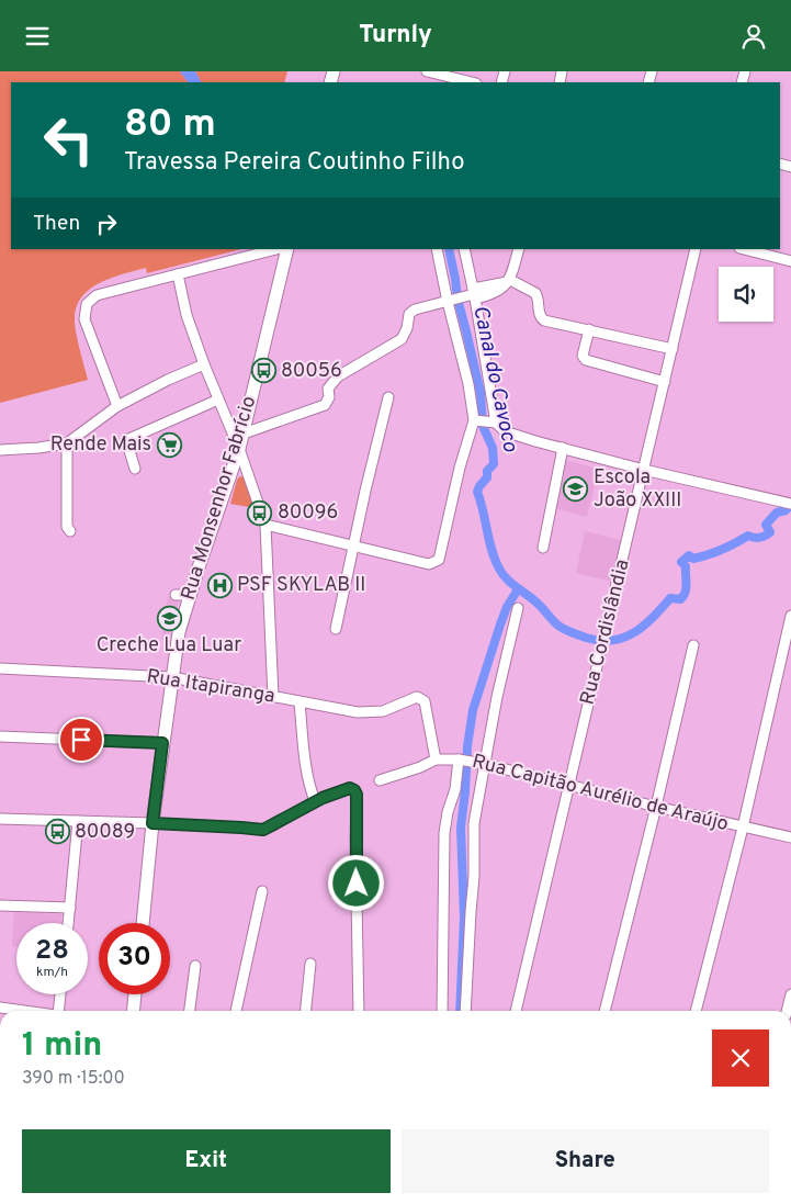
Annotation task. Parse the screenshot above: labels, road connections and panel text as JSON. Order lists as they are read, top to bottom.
{
  "streets": {
    "main road": ["Rua Monsenhor Fabrício"],
    "street": ["Rua Cordislândia", "Rua Itapiranga", "Rua Capitão Aurélio de Araújo"]
  },
  "crossings": [
    ["Rua Monsenhor Fabrício", "Rua Itapiranga"],
    ["Rua Cordislândia", "Rua Capitão Aurélio de Araújo"],
    ["Rua Itapiranga", "Rua Capitão Aurélio de Araújo"]
  ],
  "water": ["Canal do Cavoco"],
  "places": {
    "bus stop": ["80056", "80096", "80089"],
    "supermarket": ["Rende Mais"],
    "school or university": ["Escola João XXIII", "Creche Lua Luar"],
    "hospital": ["PSF SKYLAB II"]
  },
  "page": {
    "header": "Turnly",
    "turn": ["80 m", "Travessa Pereira Coutinho Filho"],
    "then": "Then",
    "speed": "28 km/h",
    "limit": "30",
    "heading": ["1 min", "390 m · 15:00"],
    "buttons": ["Exit", "Share"]
  }
}
